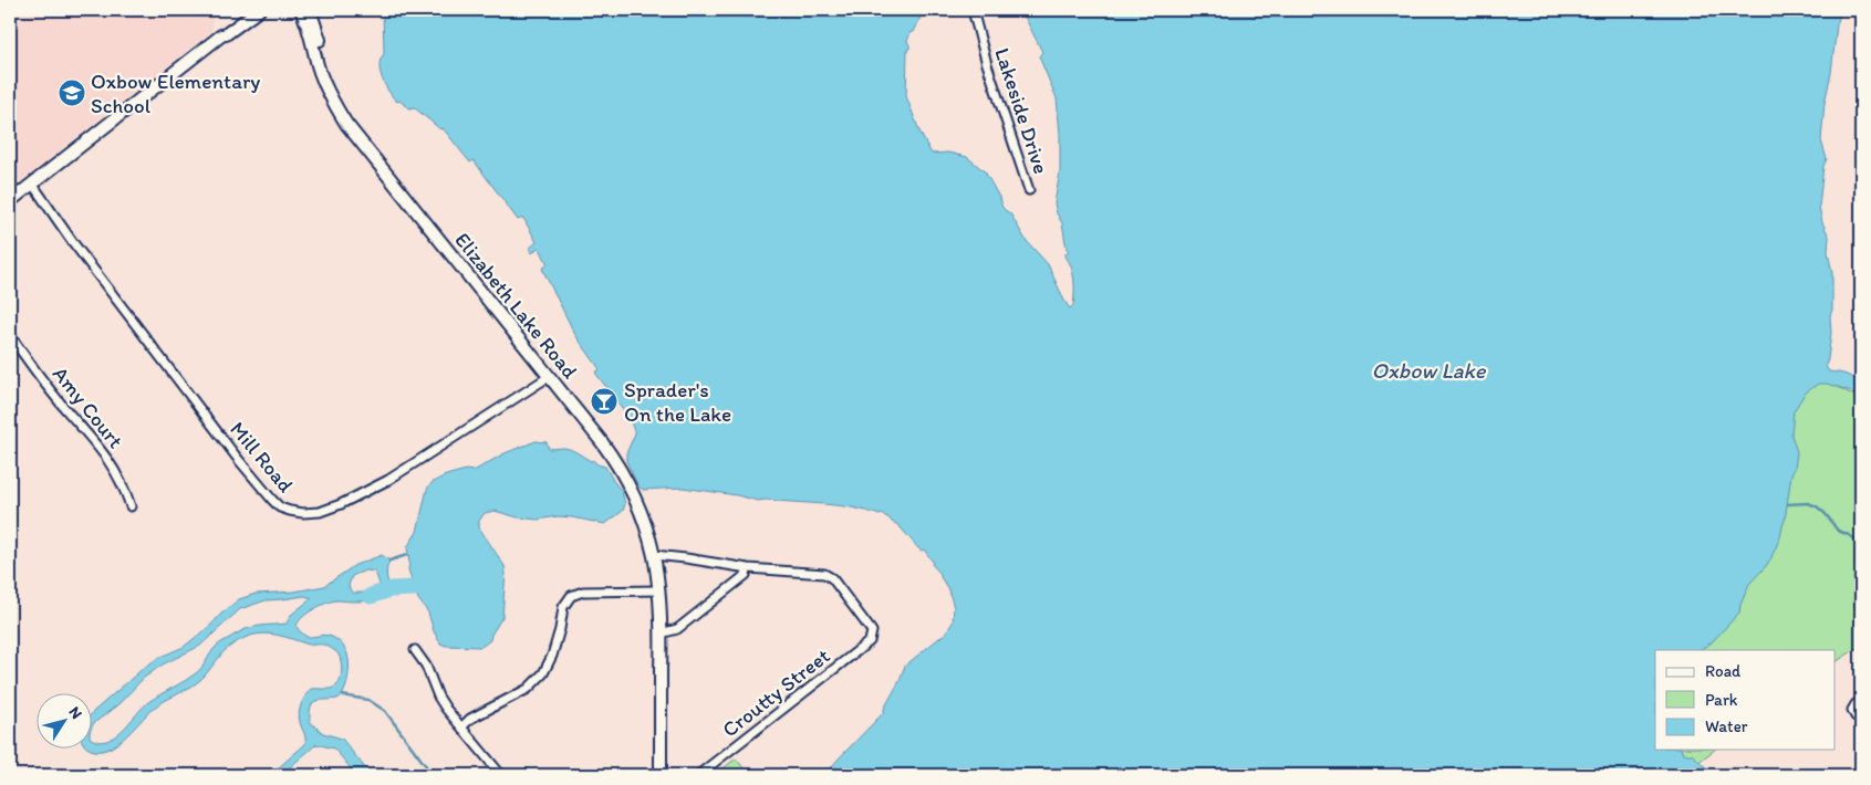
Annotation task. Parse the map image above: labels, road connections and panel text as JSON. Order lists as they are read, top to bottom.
{
  "streets": {
    "street": [
      "Lakeside Drive",
      "Elizabeth Lake Road",
      "Amy Court",
      "Mill Road",
      "Croutty Street"
    ]
  },
  "crossings": [
    ["Elizabeth Lake Road", "Mill Road"]
  ],
  "water": ["Oxbow Lake"],
  "places": {
    "school or university": ["Oxbow Elementary School"],
    "bar": ["Sprader's On the Lake"]
  },
  "legend": ["Road", "Park", "Water"],
  "north": "top right"
}
